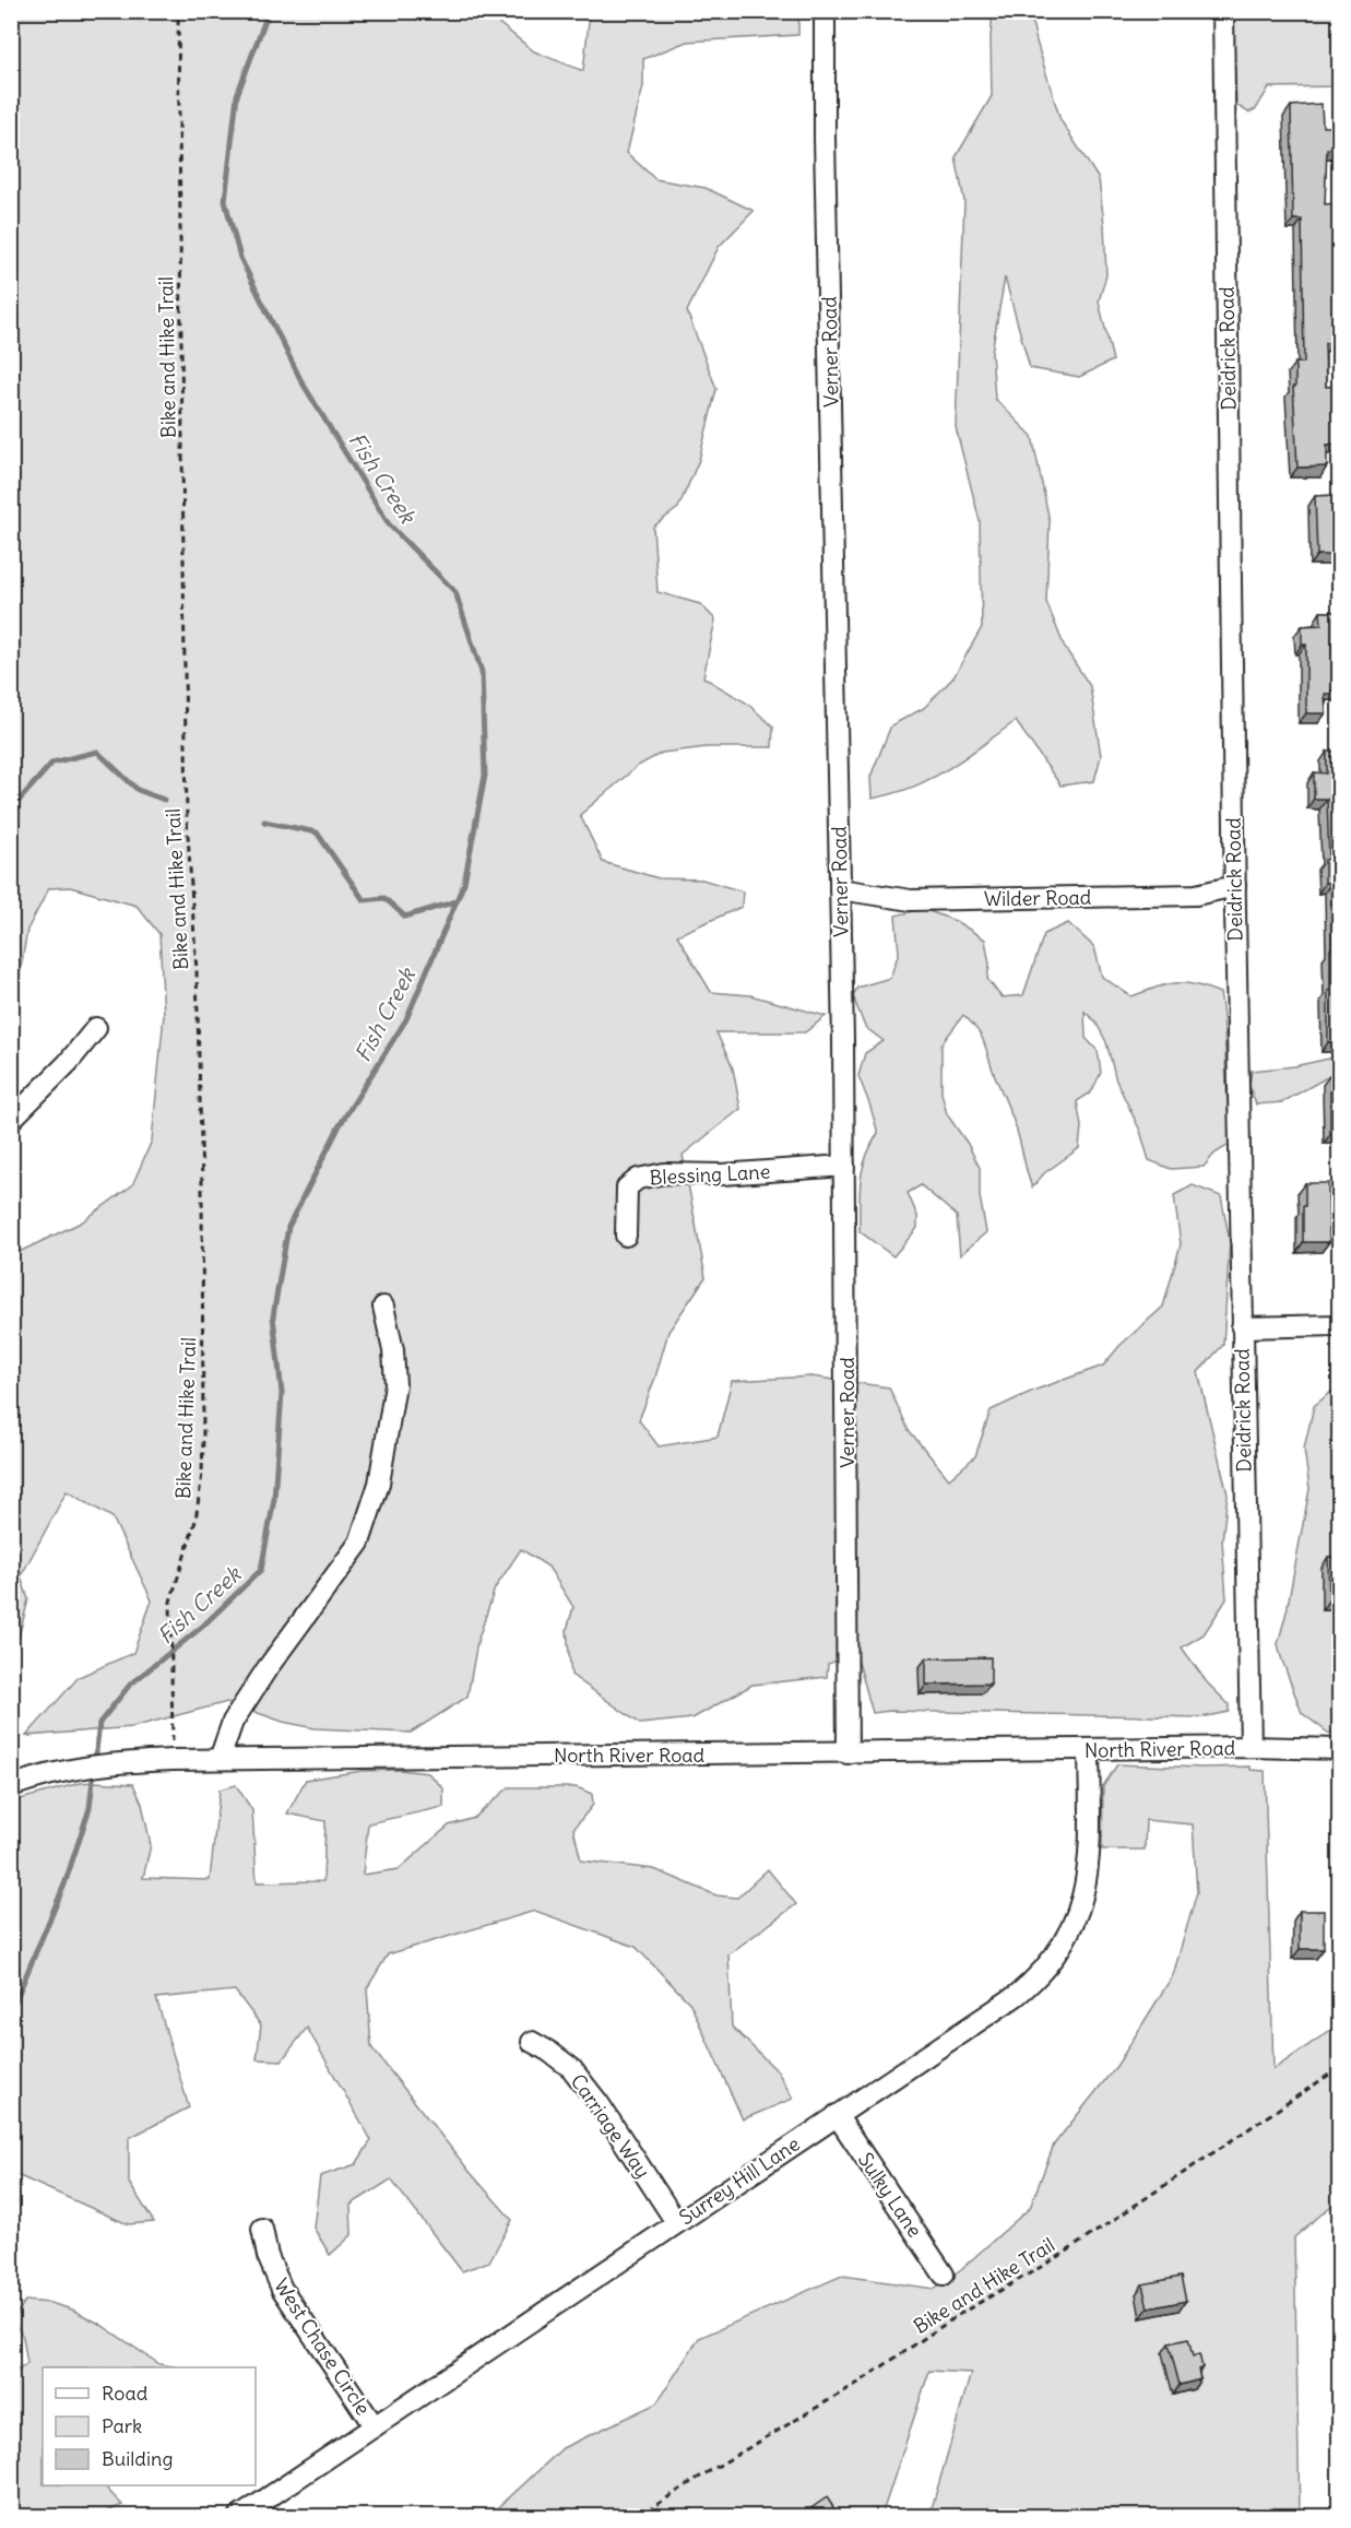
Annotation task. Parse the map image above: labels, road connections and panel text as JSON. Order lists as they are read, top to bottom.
{
  "streets": {
    "street": [
      "Deidrick Road",
      "Verner Road",
      "Wilder Road",
      "Blessing Lane",
      "North River Road",
      "Carriage Way",
      "Surrey Hill Lane",
      "Sulky Lane",
      "West Chase Circle"
    ],
    "path": ["Bike and Hike Trail"]
  },
  "crossings": [
    ["Deidrick Road", "Wilder Road"],
    ["Deidrick Road", "North River Road"],
    ["Verner Road", "Wilder Road"],
    ["Verner Road", "Blessing Lane"],
    ["Verner Road", "North River Road"],
    ["Bike and Hike Trail", "North River Road"],
    ["North River Road", "Surrey Hill Lane"],
    ["Carriage Way", "Surrey Hill Lane"],
    ["Surrey Hill Lane", "Sulky Lane"],
    ["Surrey Hill Lane", "West Chase Circle"]
  ],
  "water": ["Fish Creek"],
  "legend": ["Road", "Park", "Building"]
}
